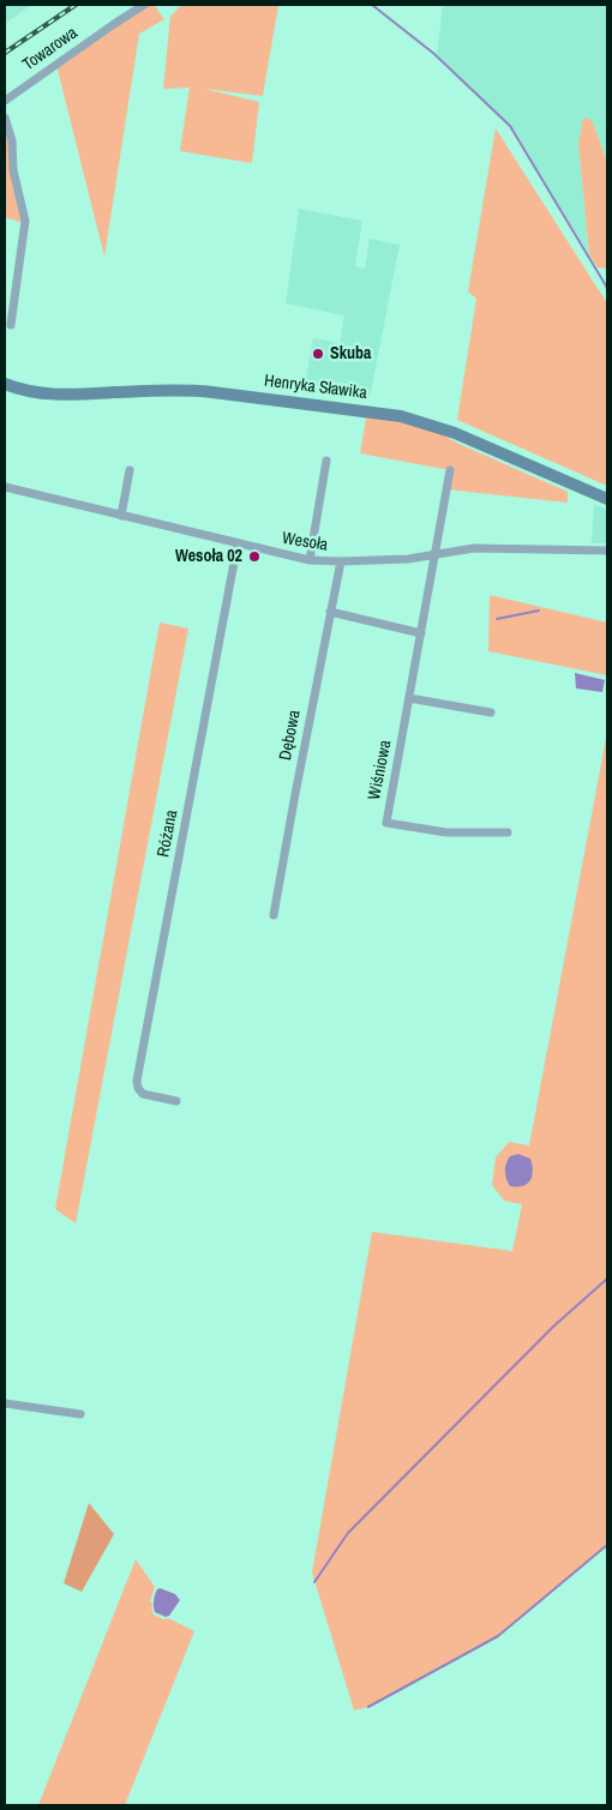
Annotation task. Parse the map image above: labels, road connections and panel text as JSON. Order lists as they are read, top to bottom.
{
  "streets": {
    "main road": ["Henryka Sławika"],
    "street": [
      "Towarowa",
      "Wesoła",
      "Dębowa",
      "Wiśniowa",
      "Różana"
    ]
  },
  "crossings": [
    ["Wesoła", "Dębowa"],
    ["Wesoła", "Wiśniowa"],
    ["Wesoła", "Różana"]
  ],
  "places": ["Skuba", "Wesoła 02"]
}
